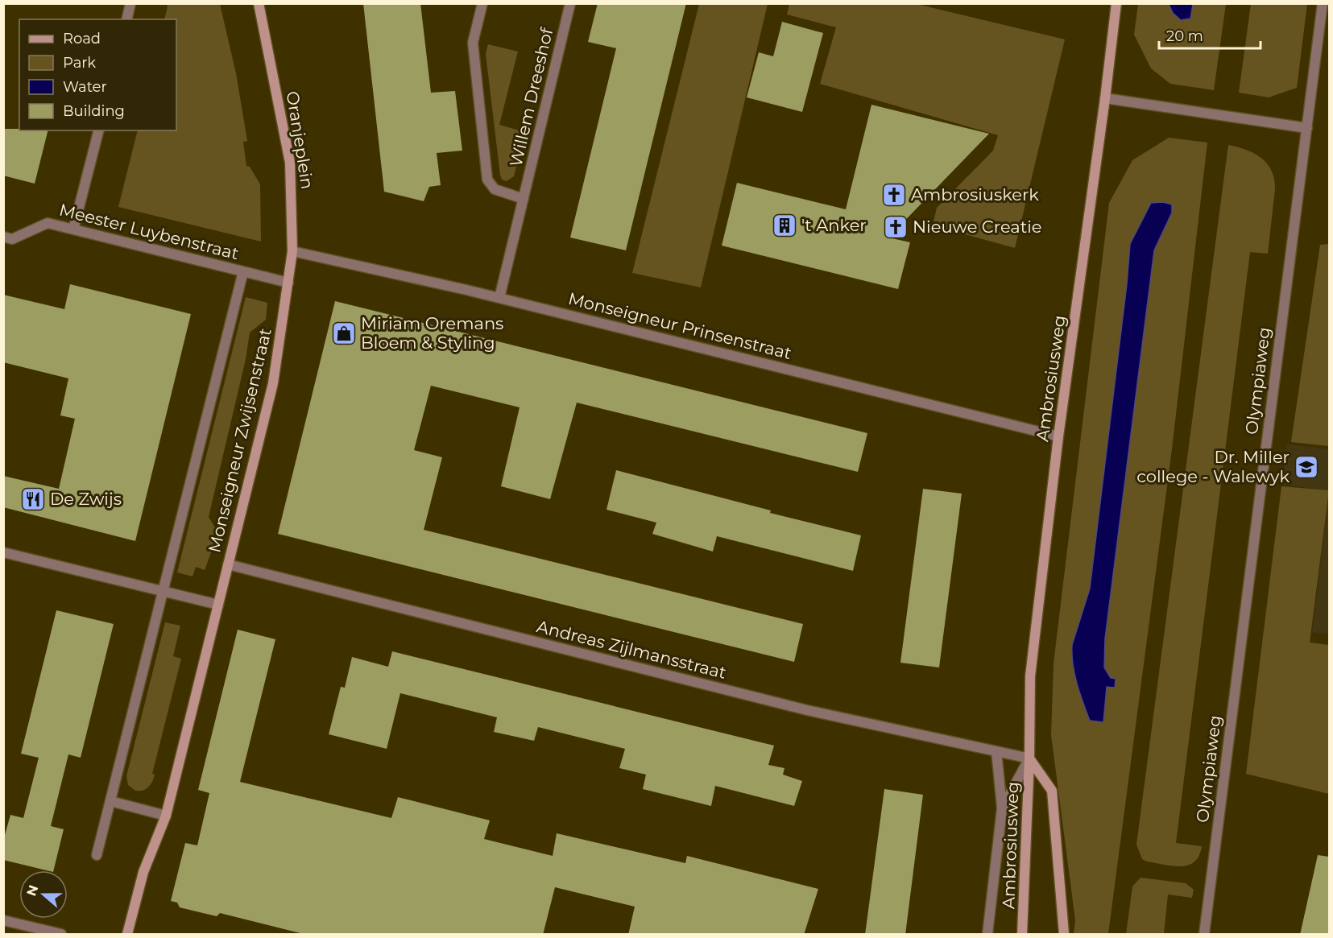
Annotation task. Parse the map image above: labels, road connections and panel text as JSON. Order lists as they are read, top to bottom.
{
  "streets": {
    "main road": ["Oranjeplein", "Ambrosiusweg", "Monseigneur Zwijsenstraat"],
    "street": [
      "Willem Dreeshof",
      "Meester Luybenstraat",
      "Monseigneur Prinsenstraat",
      "Olympiaweg",
      "Andreas Zijlmansstraat"
    ]
  },
  "crossings": [
    ["Willem Dreeshof", "Monseigneur Prinsenstraat"],
    ["Oranjeplein", "Meester Luybenstraat"],
    ["Oranjeplein", "Monseigneur Prinsenstraat"],
    ["Oranjeplein", "Monseigneur Zwijsenstraat"],
    ["Meester Luybenstraat", "Monseigneur Zwijsenstraat"],
    ["Monseigneur Prinsenstraat", "Ambrosiusweg"],
    ["Ambrosiusweg", "Andreas Zijlmansstraat"],
    ["Monseigneur Zwijsenstraat", "Andreas Zijlmansstraat"]
  ],
  "places": {
    "church": ["Ambrosiuskerk", "Nieuwe Creatie"],
    "building": ["'t Anker"],
    "shop": ["Miriam Oremans Bloem & Styling"],
    "school or university": ["Dr. Miller college - Walewyk"],
    "restaurant": ["De Zwijs"]
  },
  "legend": [
    "Road",
    "Park",
    "Water",
    "Building"
  ],
  "scale_bar": "20 m",
  "north": "left"
}
